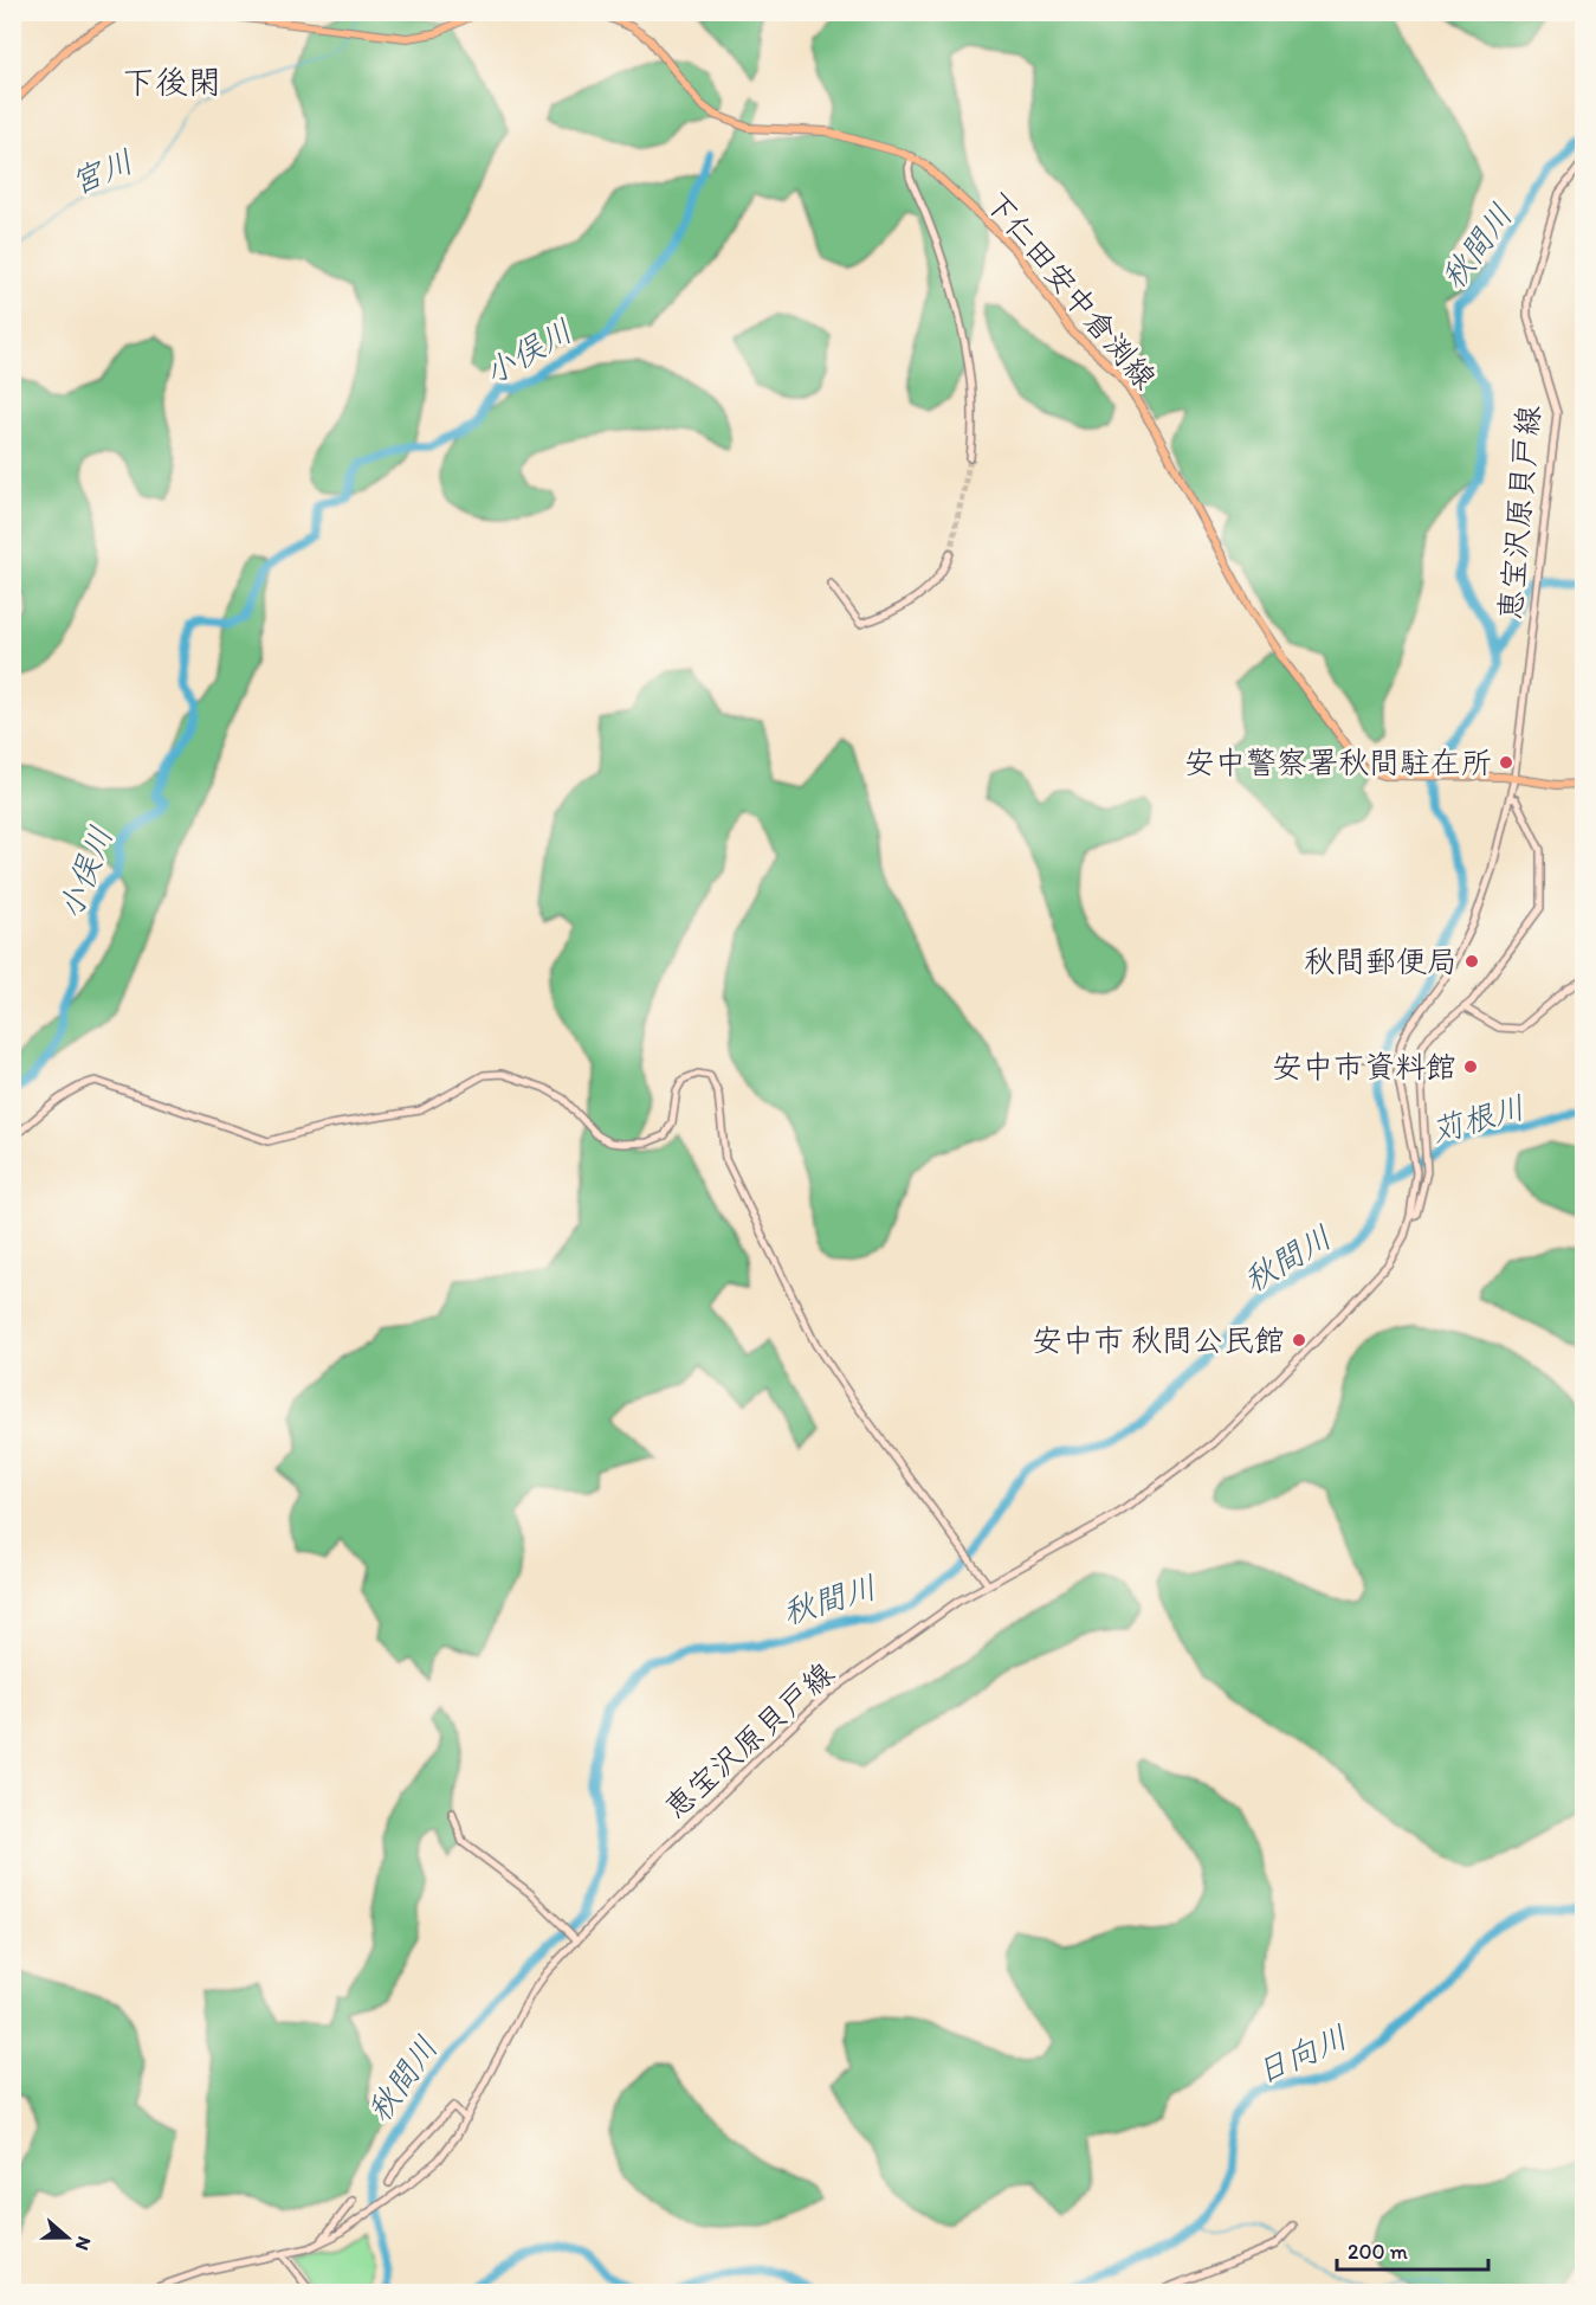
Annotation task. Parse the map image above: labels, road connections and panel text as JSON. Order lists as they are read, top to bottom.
{
  "streets": {
    "main road": ["下仁田安中倉渕線", "恵宝沢原貝戸線"]
  },
  "crossings": [
    ["下仁田安中倉渕線", "恵宝沢原貝戸線"]
  ],
  "districts": ["下後閑"],
  "water": [
    "宮川",
    "秋間川",
    "小俣川",
    "苅根川",
    "日向川"
  ],
  "places": [
    "安中警察署秋間駐在所",
    "秋間郵便局",
    "安中市資料館",
    "安中市 秋間公民館"
  ],
  "scale_bar": "200 m",
  "north": "right"
}
